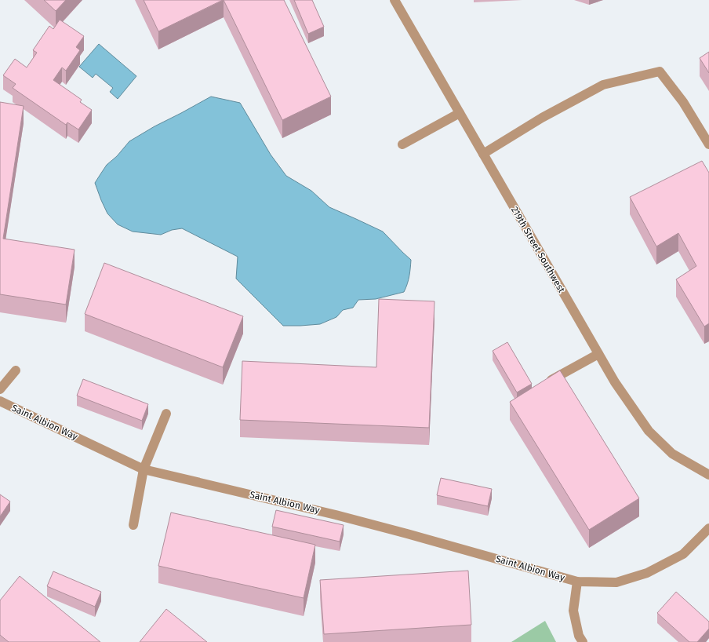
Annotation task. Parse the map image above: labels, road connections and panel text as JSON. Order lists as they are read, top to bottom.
{
  "streets": {
    "street": ["219th Street Southwest", "Saint Albion Way"]
  }
}
